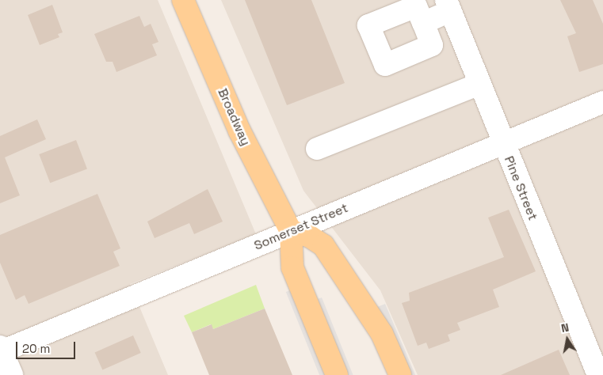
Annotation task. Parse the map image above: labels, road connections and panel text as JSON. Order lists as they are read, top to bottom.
{
  "streets": {
    "main road": ["Broadway"],
    "street": ["Pine Street", "Somerset Street"]
  },
  "crossings": [
    ["Broadway", "Somerset Street"],
    ["Pine Street", "Somerset Street"]
  ],
  "scale_bar": "20 m",
  "north": "top"
}
